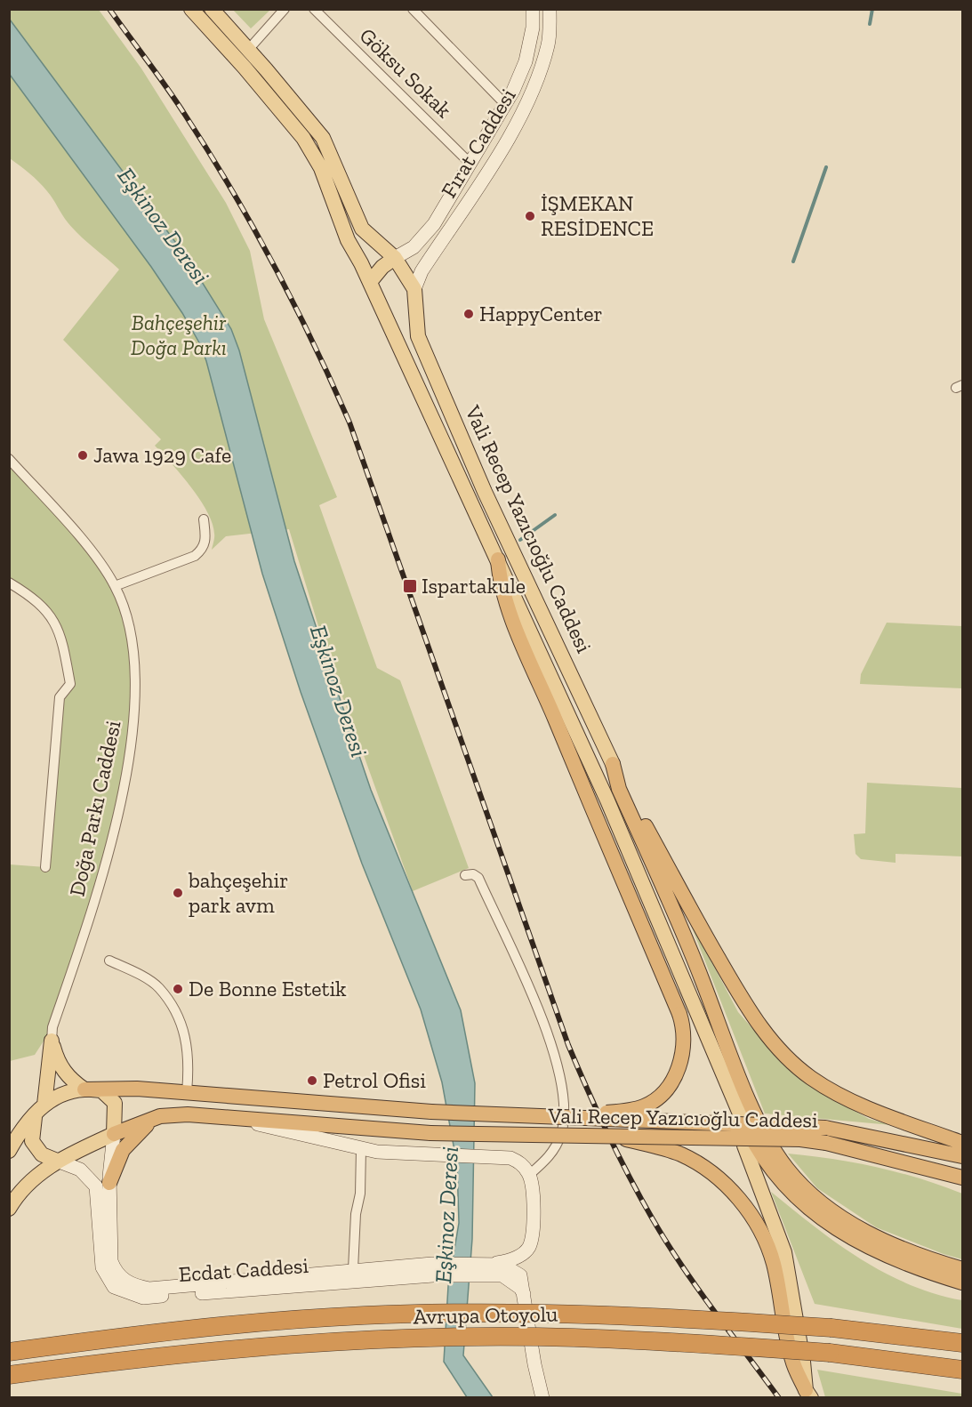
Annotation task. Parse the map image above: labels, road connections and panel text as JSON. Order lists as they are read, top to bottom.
{
  "streets": {
    "highway": ["Vali Recep Yazıcıoğlu Caddesi", "Avrupa Otoyolu"],
    "main road": ["Fırat Caddesi", "Ecdat Caddesi"],
    "street": ["Göksu Sokak", "Doğa Parkı Caddesi"]
  },
  "crossings": [
    ["Göksu Sokak", "Fırat Caddesi"],
    ["Fırat Caddesi", "Vali Recep Yazıcıoğlu Caddesi"],
    ["Vali Recep Yazıcıoğlu Caddesi", "Ecdat Caddesi"]
  ],
  "water": ["Eşkinoz Deresi"],
  "parks": ["Bahçeşehir Doğa Parkı"],
  "places": {
    "other": [
      "İŞMEKAN RESİDENCE",
      "HappyCenter",
      "Jawa 1929 Cafe",
      "bahçeşehir park avm",
      "De Bonne Estetik",
      "Petrol Ofisi"
    ],
    "transit": ["Ispartakule"]
  }
}
